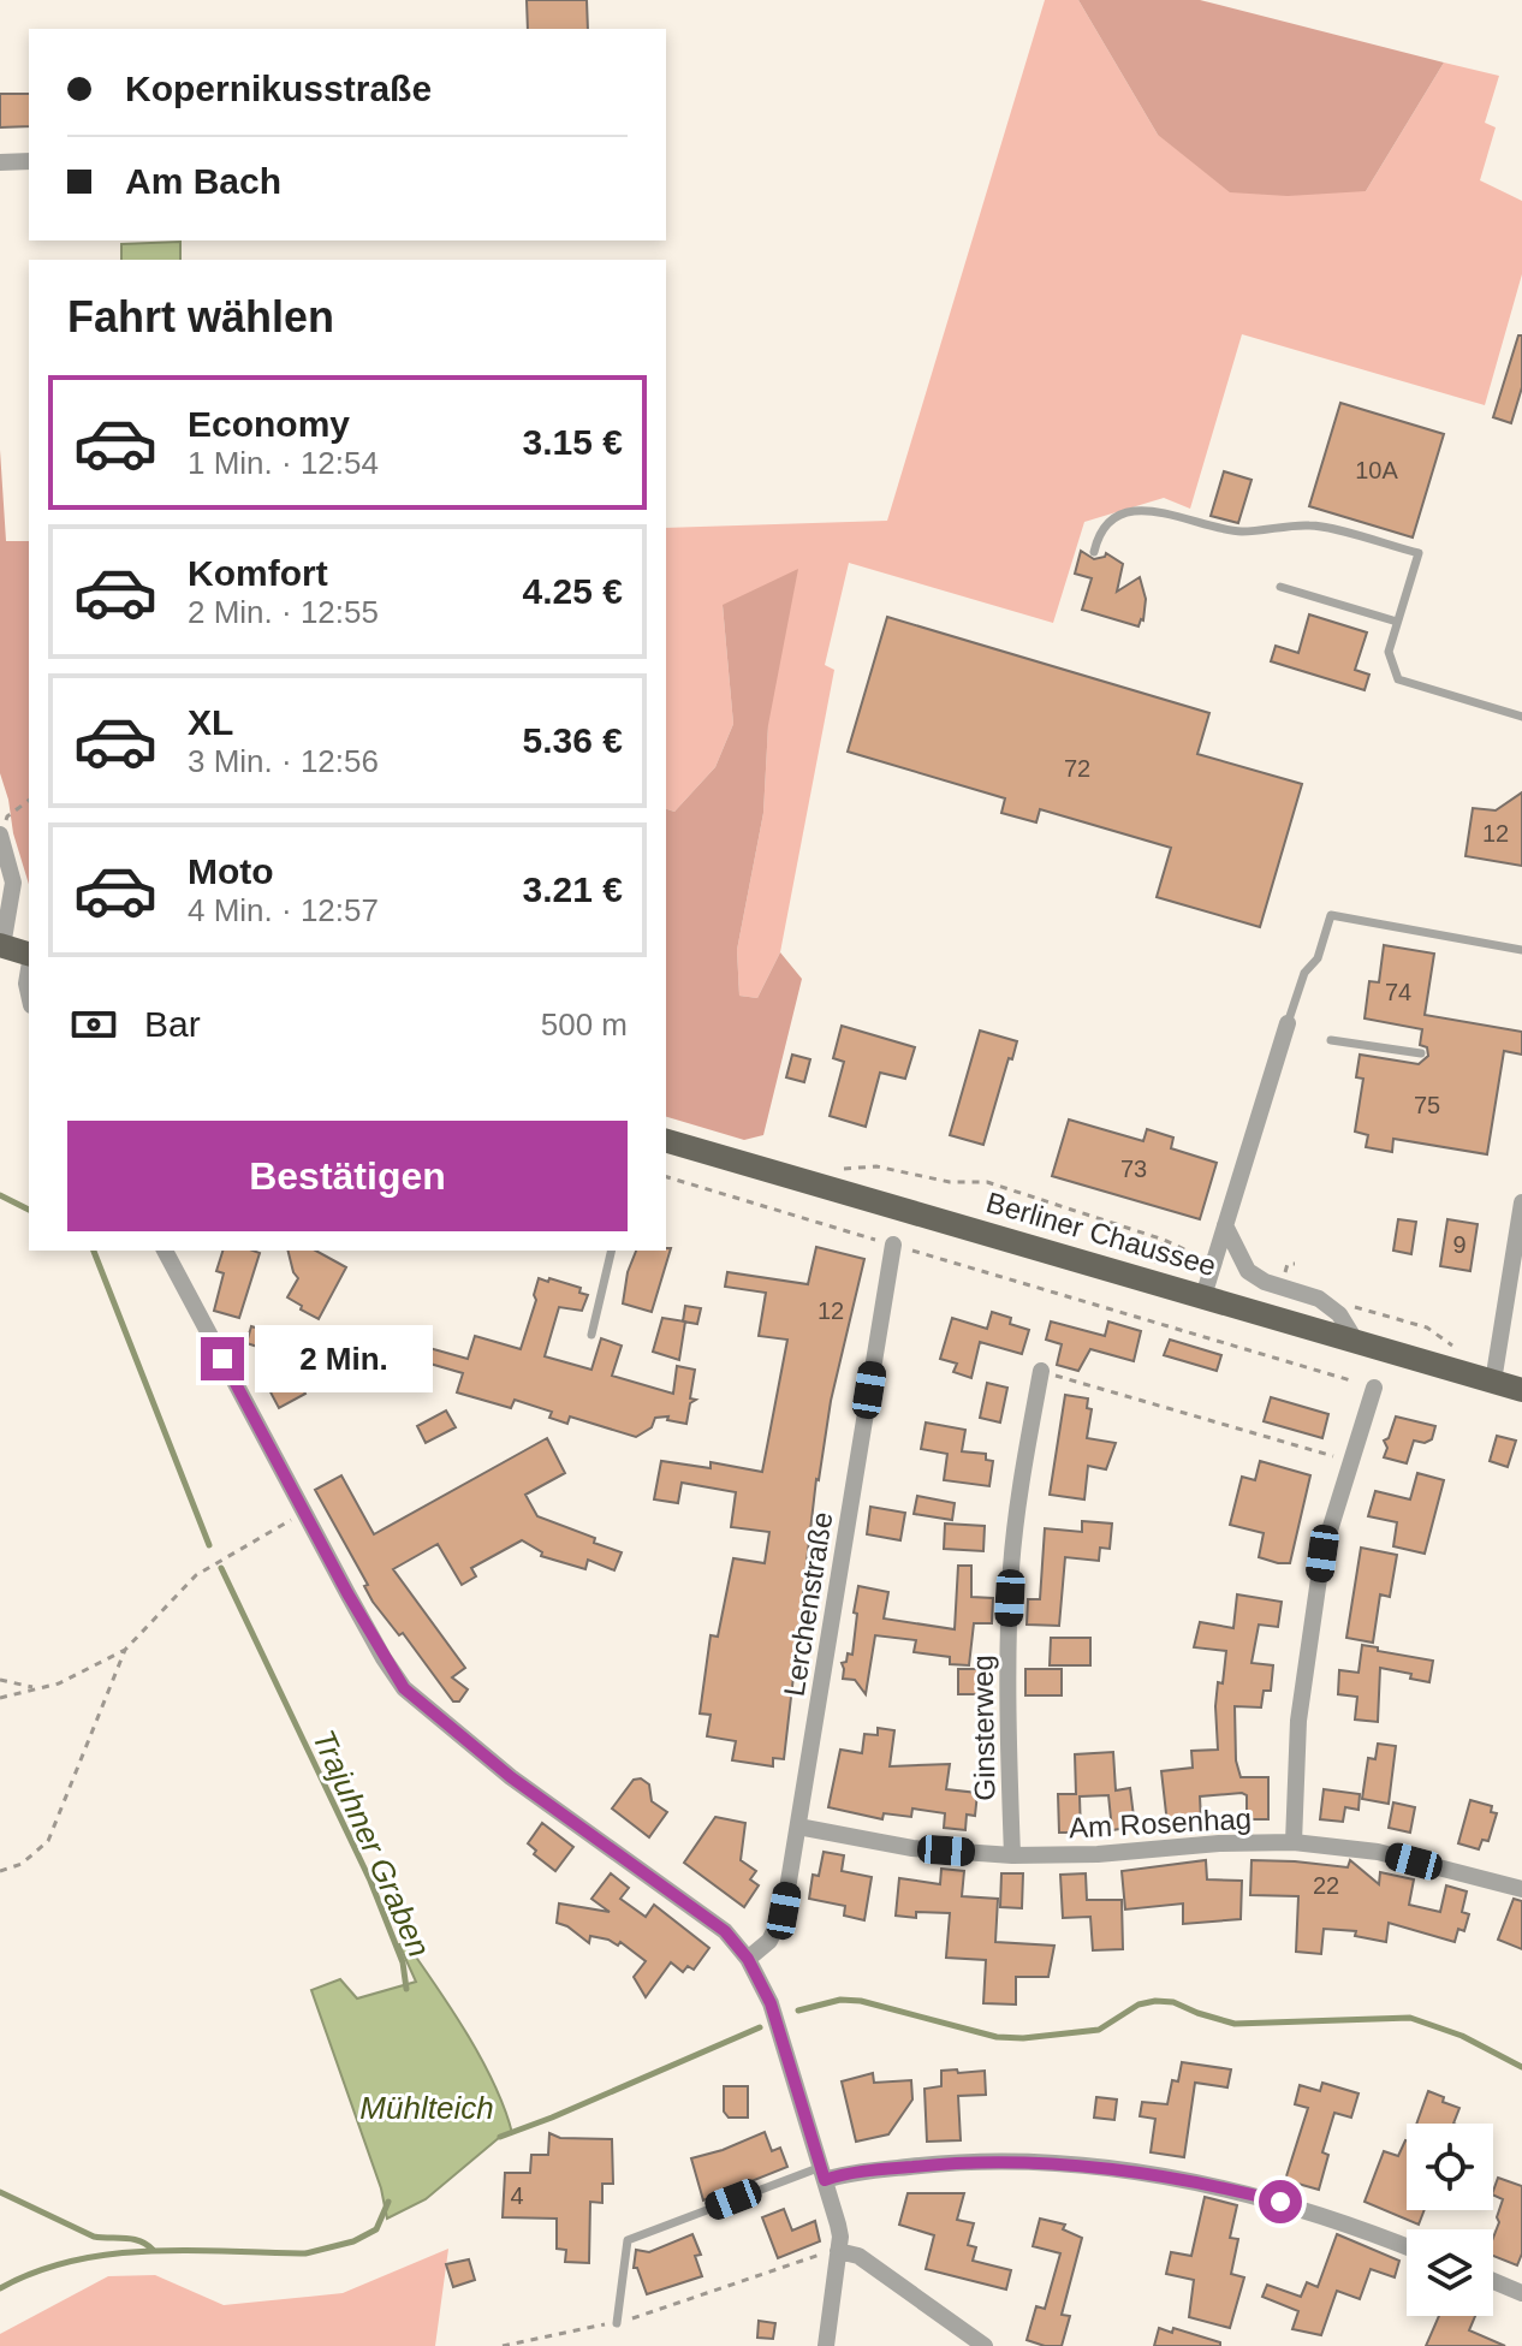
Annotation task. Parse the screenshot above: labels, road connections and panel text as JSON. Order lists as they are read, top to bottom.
{
  "streets": {
    "main road": ["Berliner Chaussee"],
    "street": ["Lerchenstraße", "Ginsterweg", "Am Rosenhag"]
  },
  "crossings": [
    ["Lerchenstraße", "Am Rosenhag"],
    ["Ginsterweg", "Am Rosenhag"]
  ],
  "water": ["Trajuhner Graben", "Mühlteich"],
  "house_numbers": [
    "10A",
    "72",
    "12",
    "74",
    "75",
    "73",
    "9",
    "12",
    "22",
    "4"
  ],
  "page": {
    "banner": ["Kopernikusstraße", "Am Bach"],
    "heading": "Fahrt wählen",
    "list": [
      {
        "name": "Economy",
        "note": "1 Min. · 12:54",
        "value": "3.15 €"
      },
      {
        "name": "Komfort",
        "note": "2 Min. · 12:55",
        "value": "4.25 €"
      },
      {
        "name": "XL",
        "note": "3 Min. · 12:56",
        "value": "5.36 €"
      },
      {
        "name": "Moto",
        "note": "4 Min. · 12:57",
        "value": "3.21 €"
      }
    ],
    "pay": ["Bar", "500 m"],
    "buttons": "Bestätigen",
    "bubble": "2 Min."
  }
}
